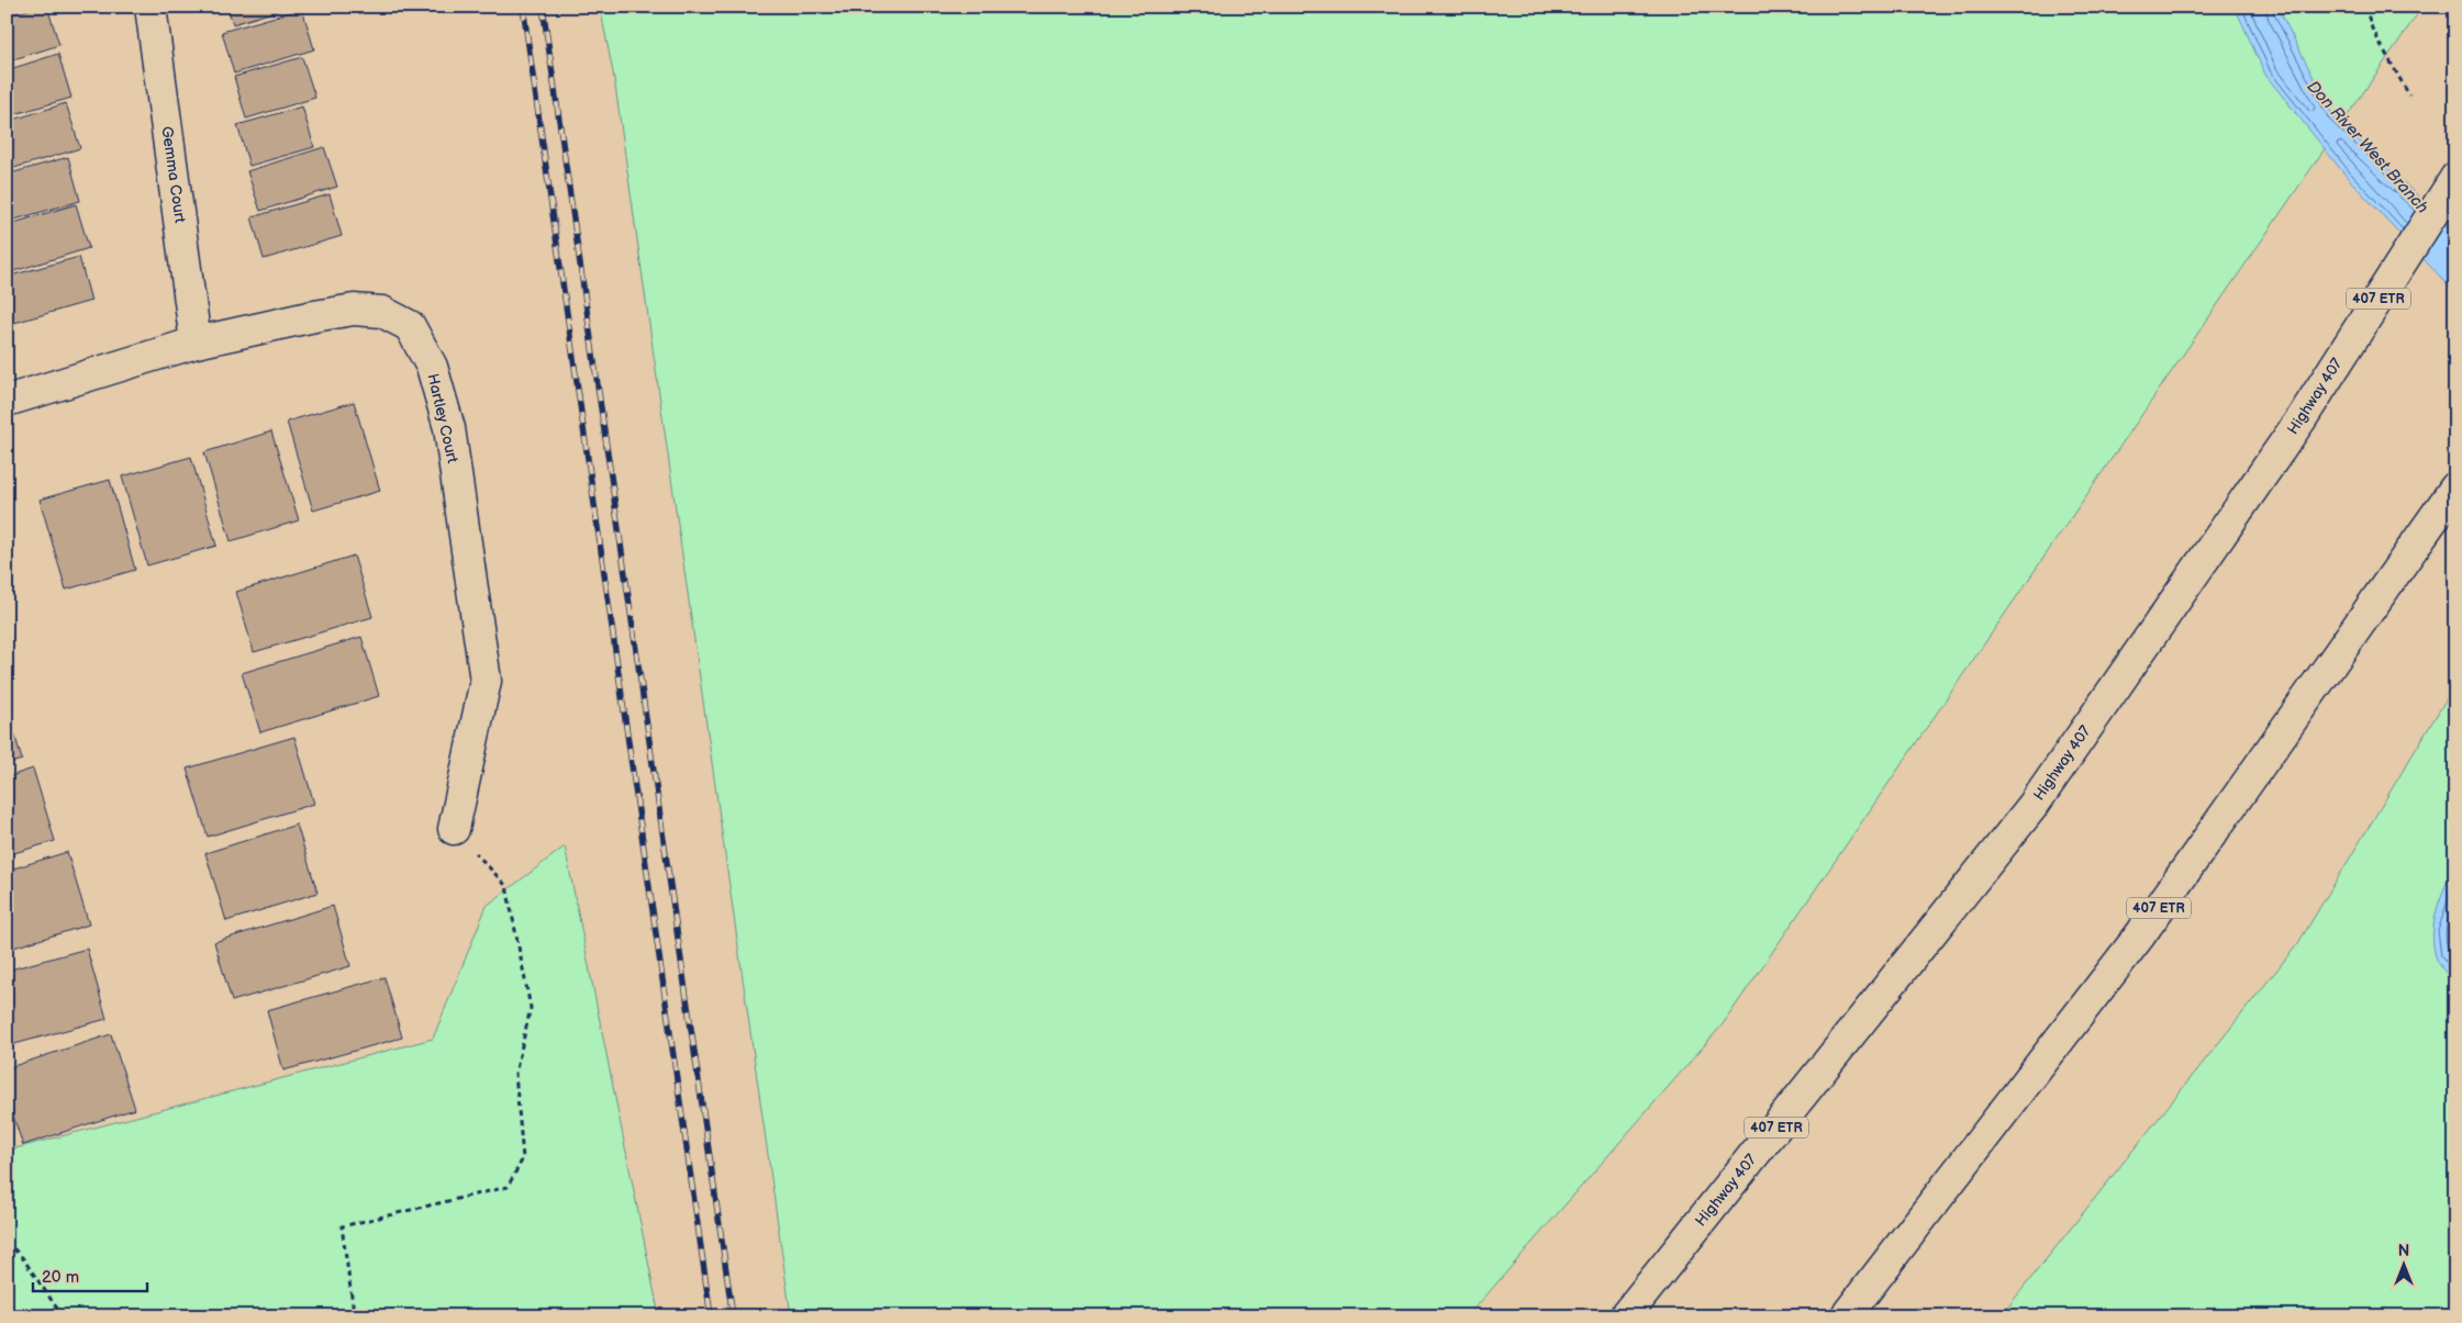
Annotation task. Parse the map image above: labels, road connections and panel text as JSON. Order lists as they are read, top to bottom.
{
  "streets": {
    "main road": [
      "Gemma Court",
      "407 ETR",
      "Highway 407",
      "Hartley Court"
    ]
  },
  "crossings": [
    ["Gemma Court", "Hartley Court"]
  ],
  "water": ["Don River West Branch"],
  "scale_bar": "20 m",
  "north": "top"
}
